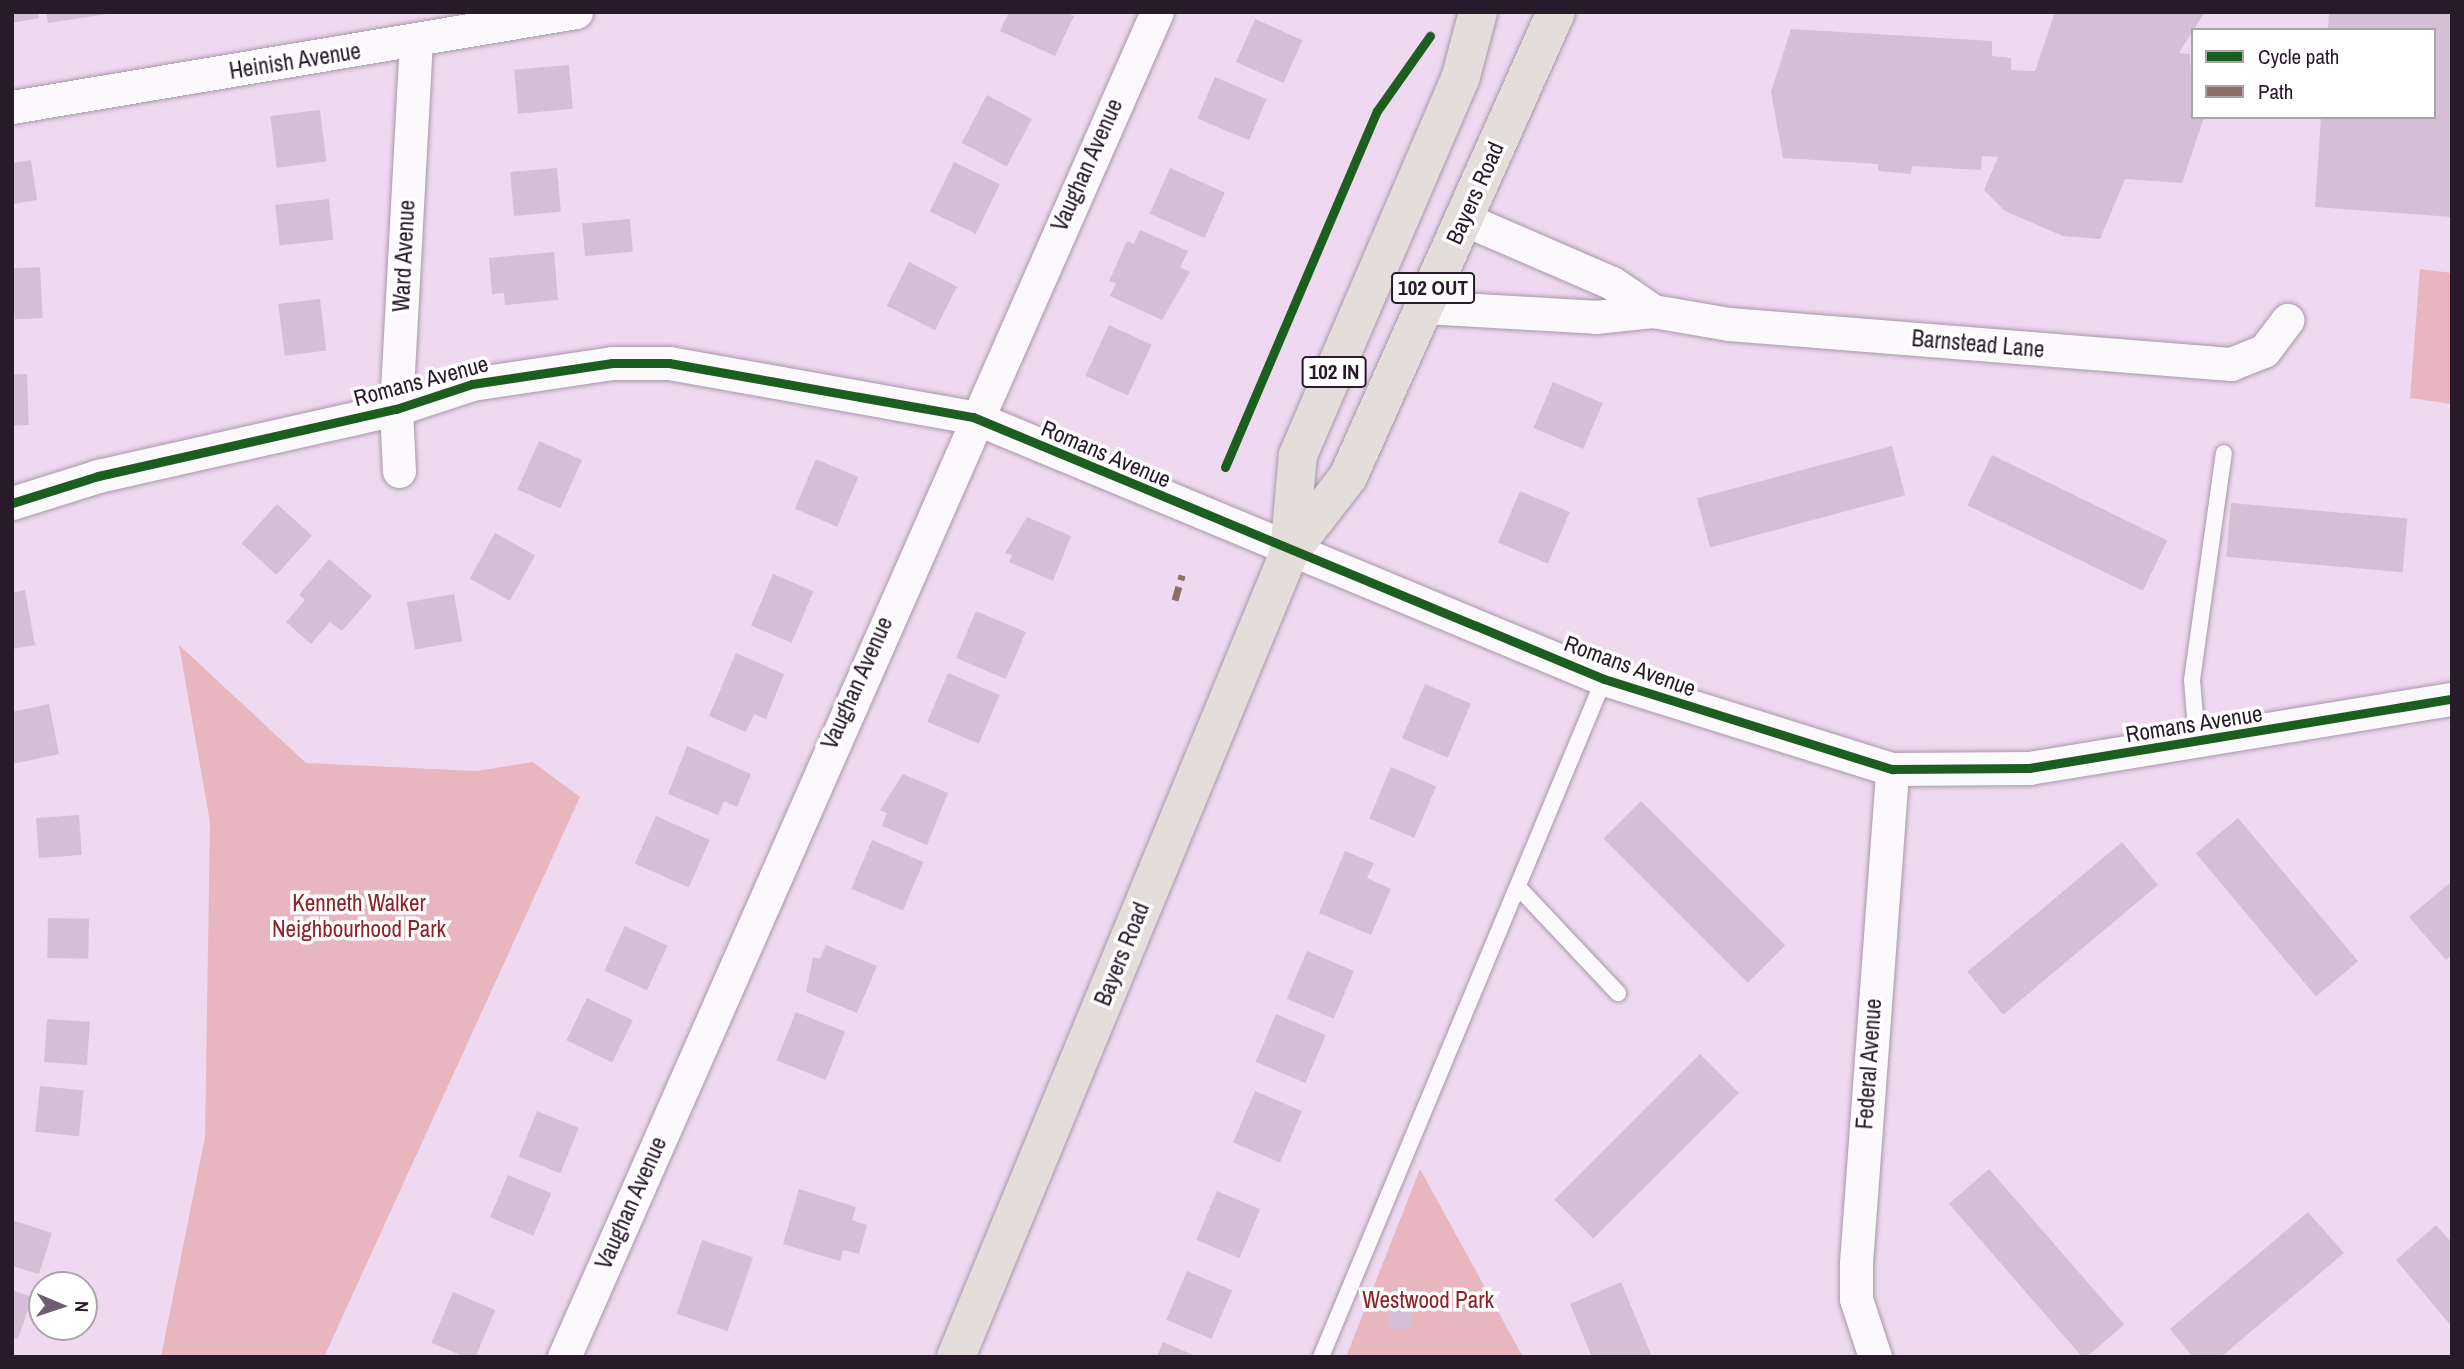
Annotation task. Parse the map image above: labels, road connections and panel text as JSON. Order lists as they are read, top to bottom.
{
  "streets": {
    "main road": ["Bayers Road", "102 OUT", "102 IN"],
    "street": [
      "Heinish Avenue",
      "Vaughan Avenue",
      "Ward Avenue",
      "Barnstead Lane",
      "Romans Avenue",
      "Federal Avenue"
    ]
  },
  "crossings": [
    ["Heinish Avenue", "Ward Avenue"],
    ["Vaughan Avenue", "Romans Avenue"],
    ["Bayers Road", "Barnstead Lane"],
    ["Bayers Road", "Romans Avenue"],
    ["Ward Avenue", "Romans Avenue"],
    ["Romans Avenue", "Federal Avenue"]
  ],
  "parks": ["Kenneth Walker Neighbourhood Park", "Westwood Park"],
  "legend": ["Cycle path", "Path"],
  "north": "right"
}
